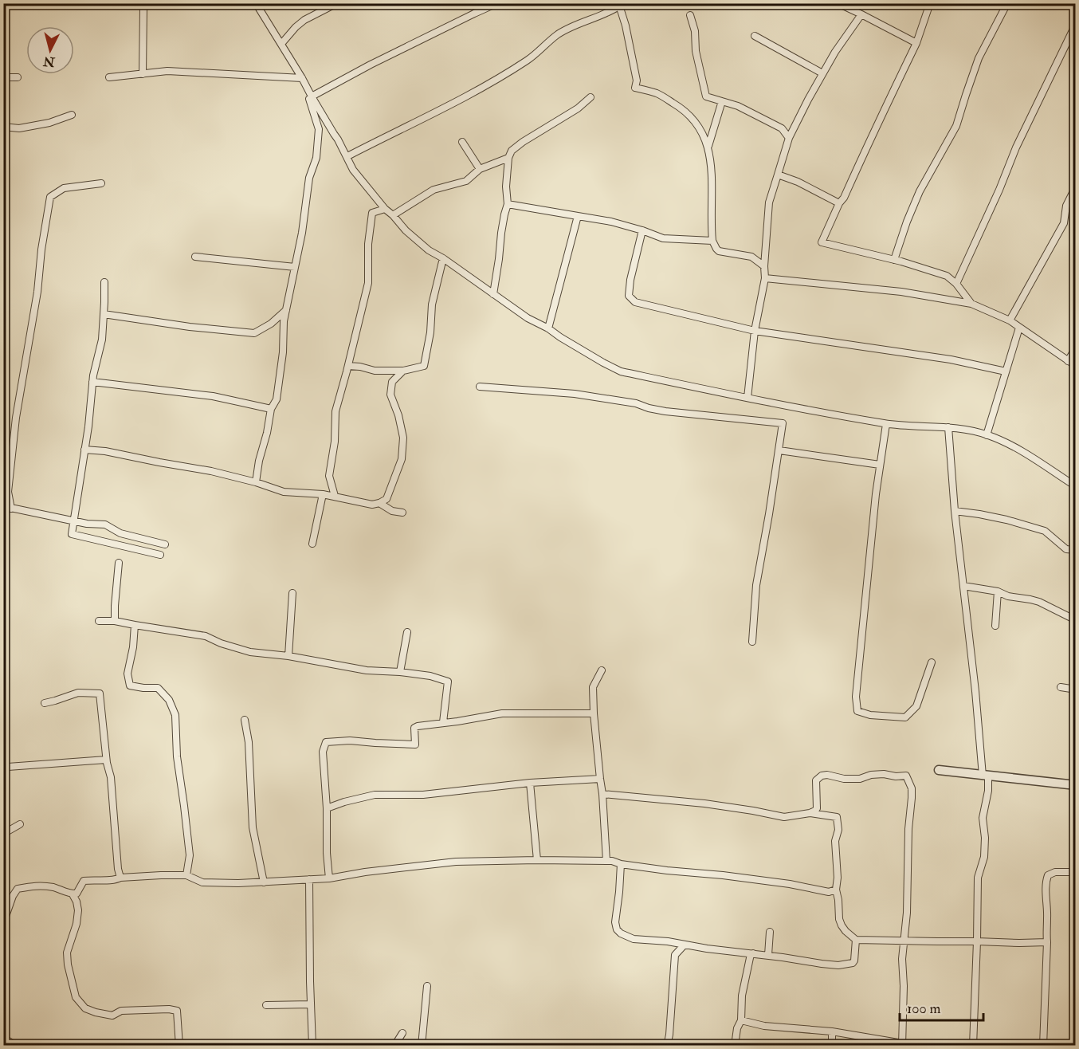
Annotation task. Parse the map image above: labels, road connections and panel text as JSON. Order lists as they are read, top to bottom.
{
  "scale_bar": "100 m",
  "north": "bottom"
}
